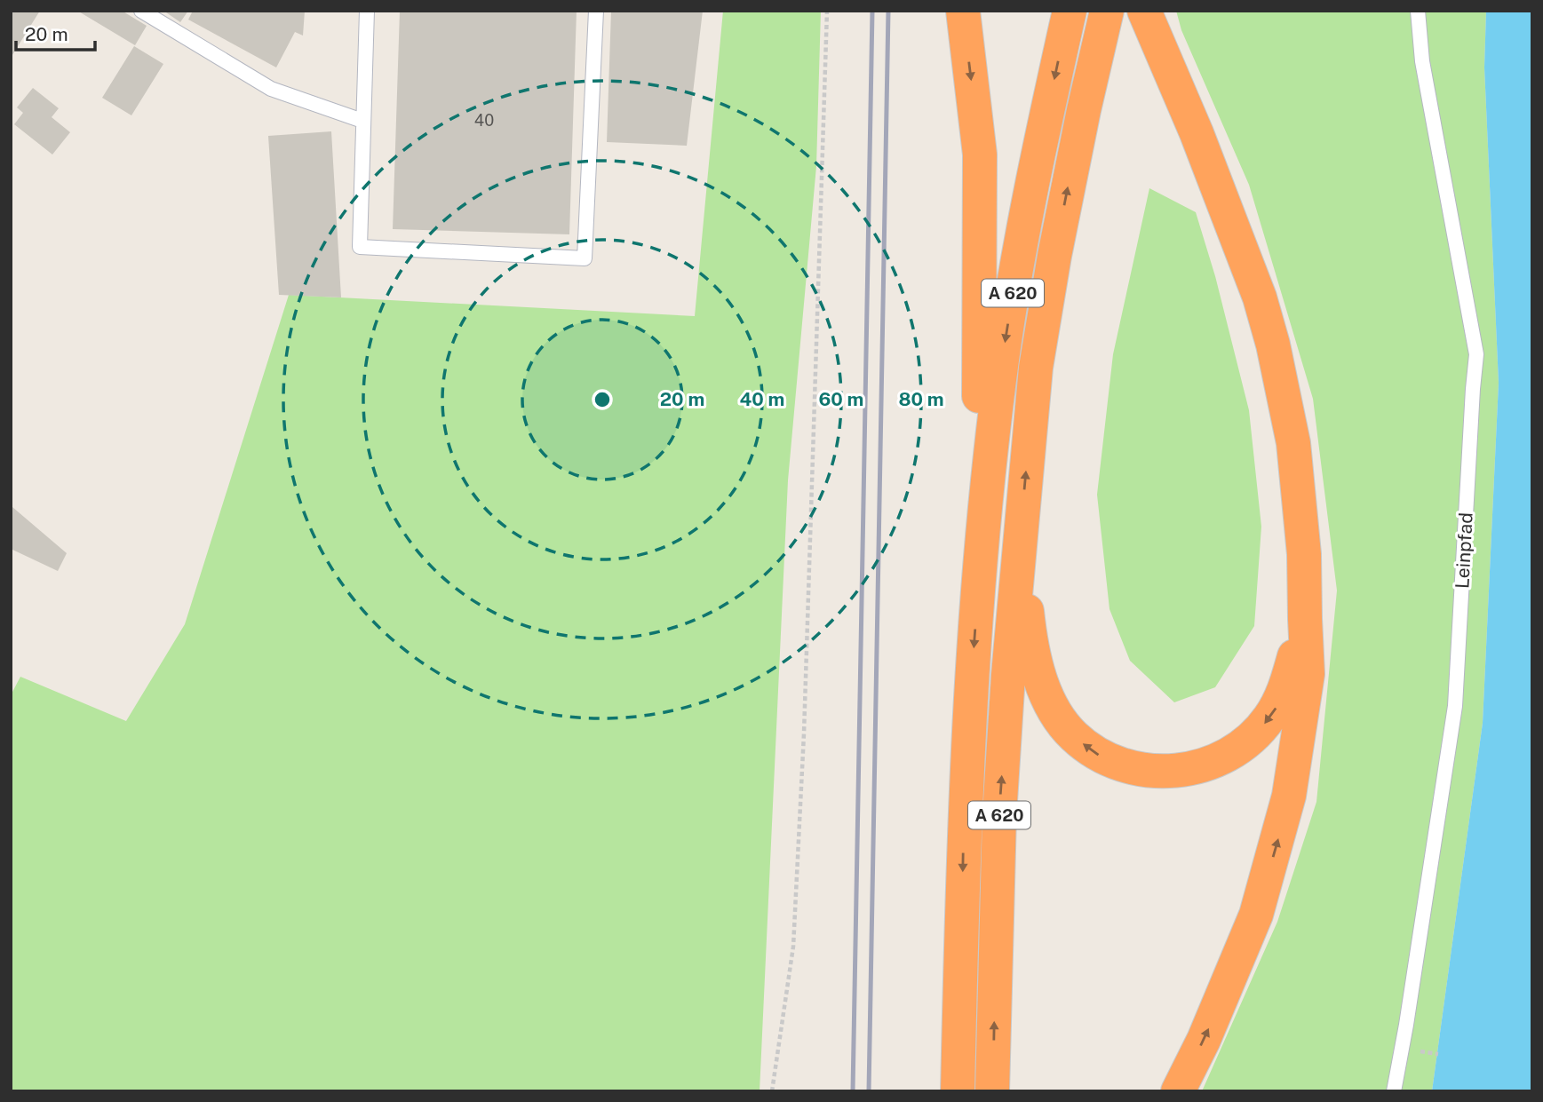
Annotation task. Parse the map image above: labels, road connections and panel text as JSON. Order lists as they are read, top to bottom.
{
  "streets": {
    "highway": ["A 620"],
    "lane": ["Leinpfad"]
  },
  "house_numbers": ["40"],
  "scale_bar": "20 m",
  "rings": [
    "20 m",
    "40 m",
    "60 m",
    "80 m"
  ]
}
